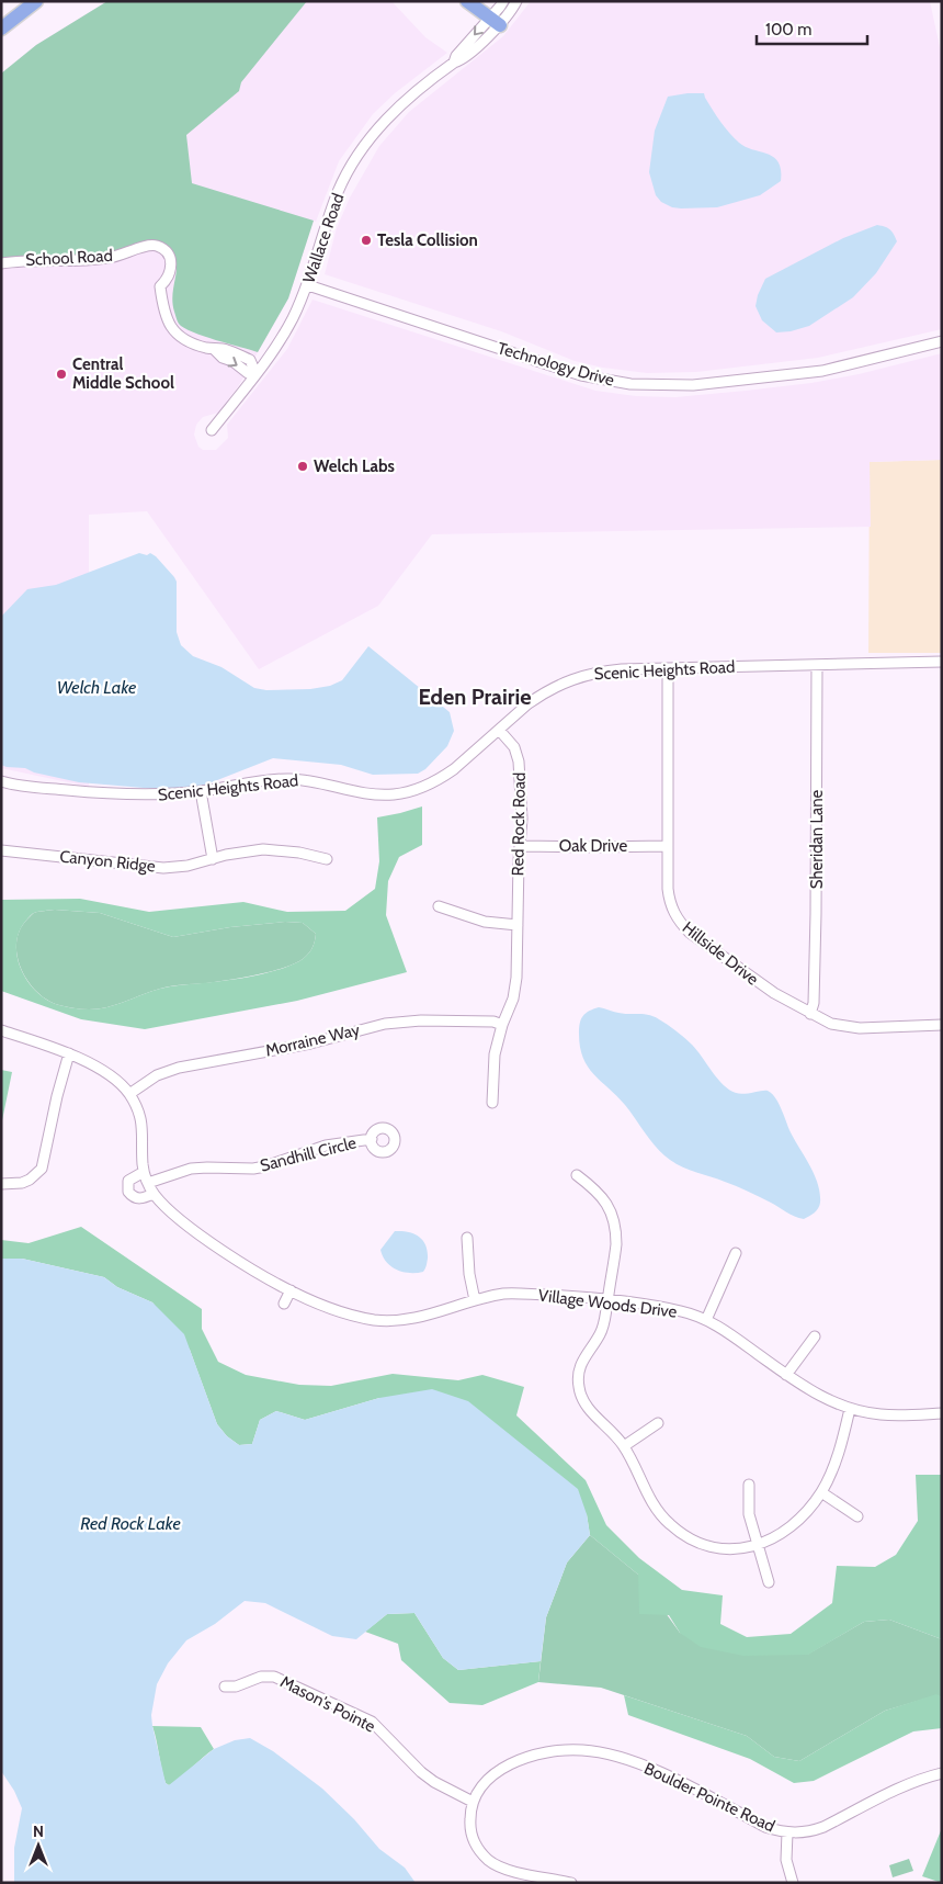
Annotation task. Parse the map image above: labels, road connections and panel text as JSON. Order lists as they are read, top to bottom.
{
  "streets": {
    "street": [
      "Wallace Road",
      "School Road",
      "Technology Drive",
      "Scenic Heights Road",
      "Red Rock Road",
      "Sheridan Lane",
      "Oak Drive",
      "Canyon Ridge",
      "Hillside Drive",
      "Morraine Way",
      "Sandhill Circle",
      "Village Woods Drive",
      "Mason's Pointe",
      "Boulder Pointe Road"
    ]
  },
  "crossings": [
    ["Wallace Road", "School Road"],
    ["Wallace Road", "Technology Drive"],
    ["Scenic Heights Road", "Red Rock Road"],
    ["Scenic Heights Road", "Sheridan Lane"],
    ["Scenic Heights Road", "Hillside Drive"],
    ["Red Rock Road", "Oak Drive"],
    ["Red Rock Road", "Morraine Way"],
    ["Sheridan Lane", "Hillside Drive"],
    ["Oak Drive", "Hillside Drive"],
    ["Morraine Way", "Village Woods Drive"],
    ["Sandhill Circle", "Village Woods Drive"],
    ["Mason's Pointe", "Boulder Pointe Road"]
  ],
  "districts": ["Eden Prairie"],
  "water": ["Welch Lake", "Red Rock Lake"],
  "places": ["Tesla Collision", "Central Middle School", "Welch Labs"],
  "scale_bar": "100 m",
  "north": "top"
}
